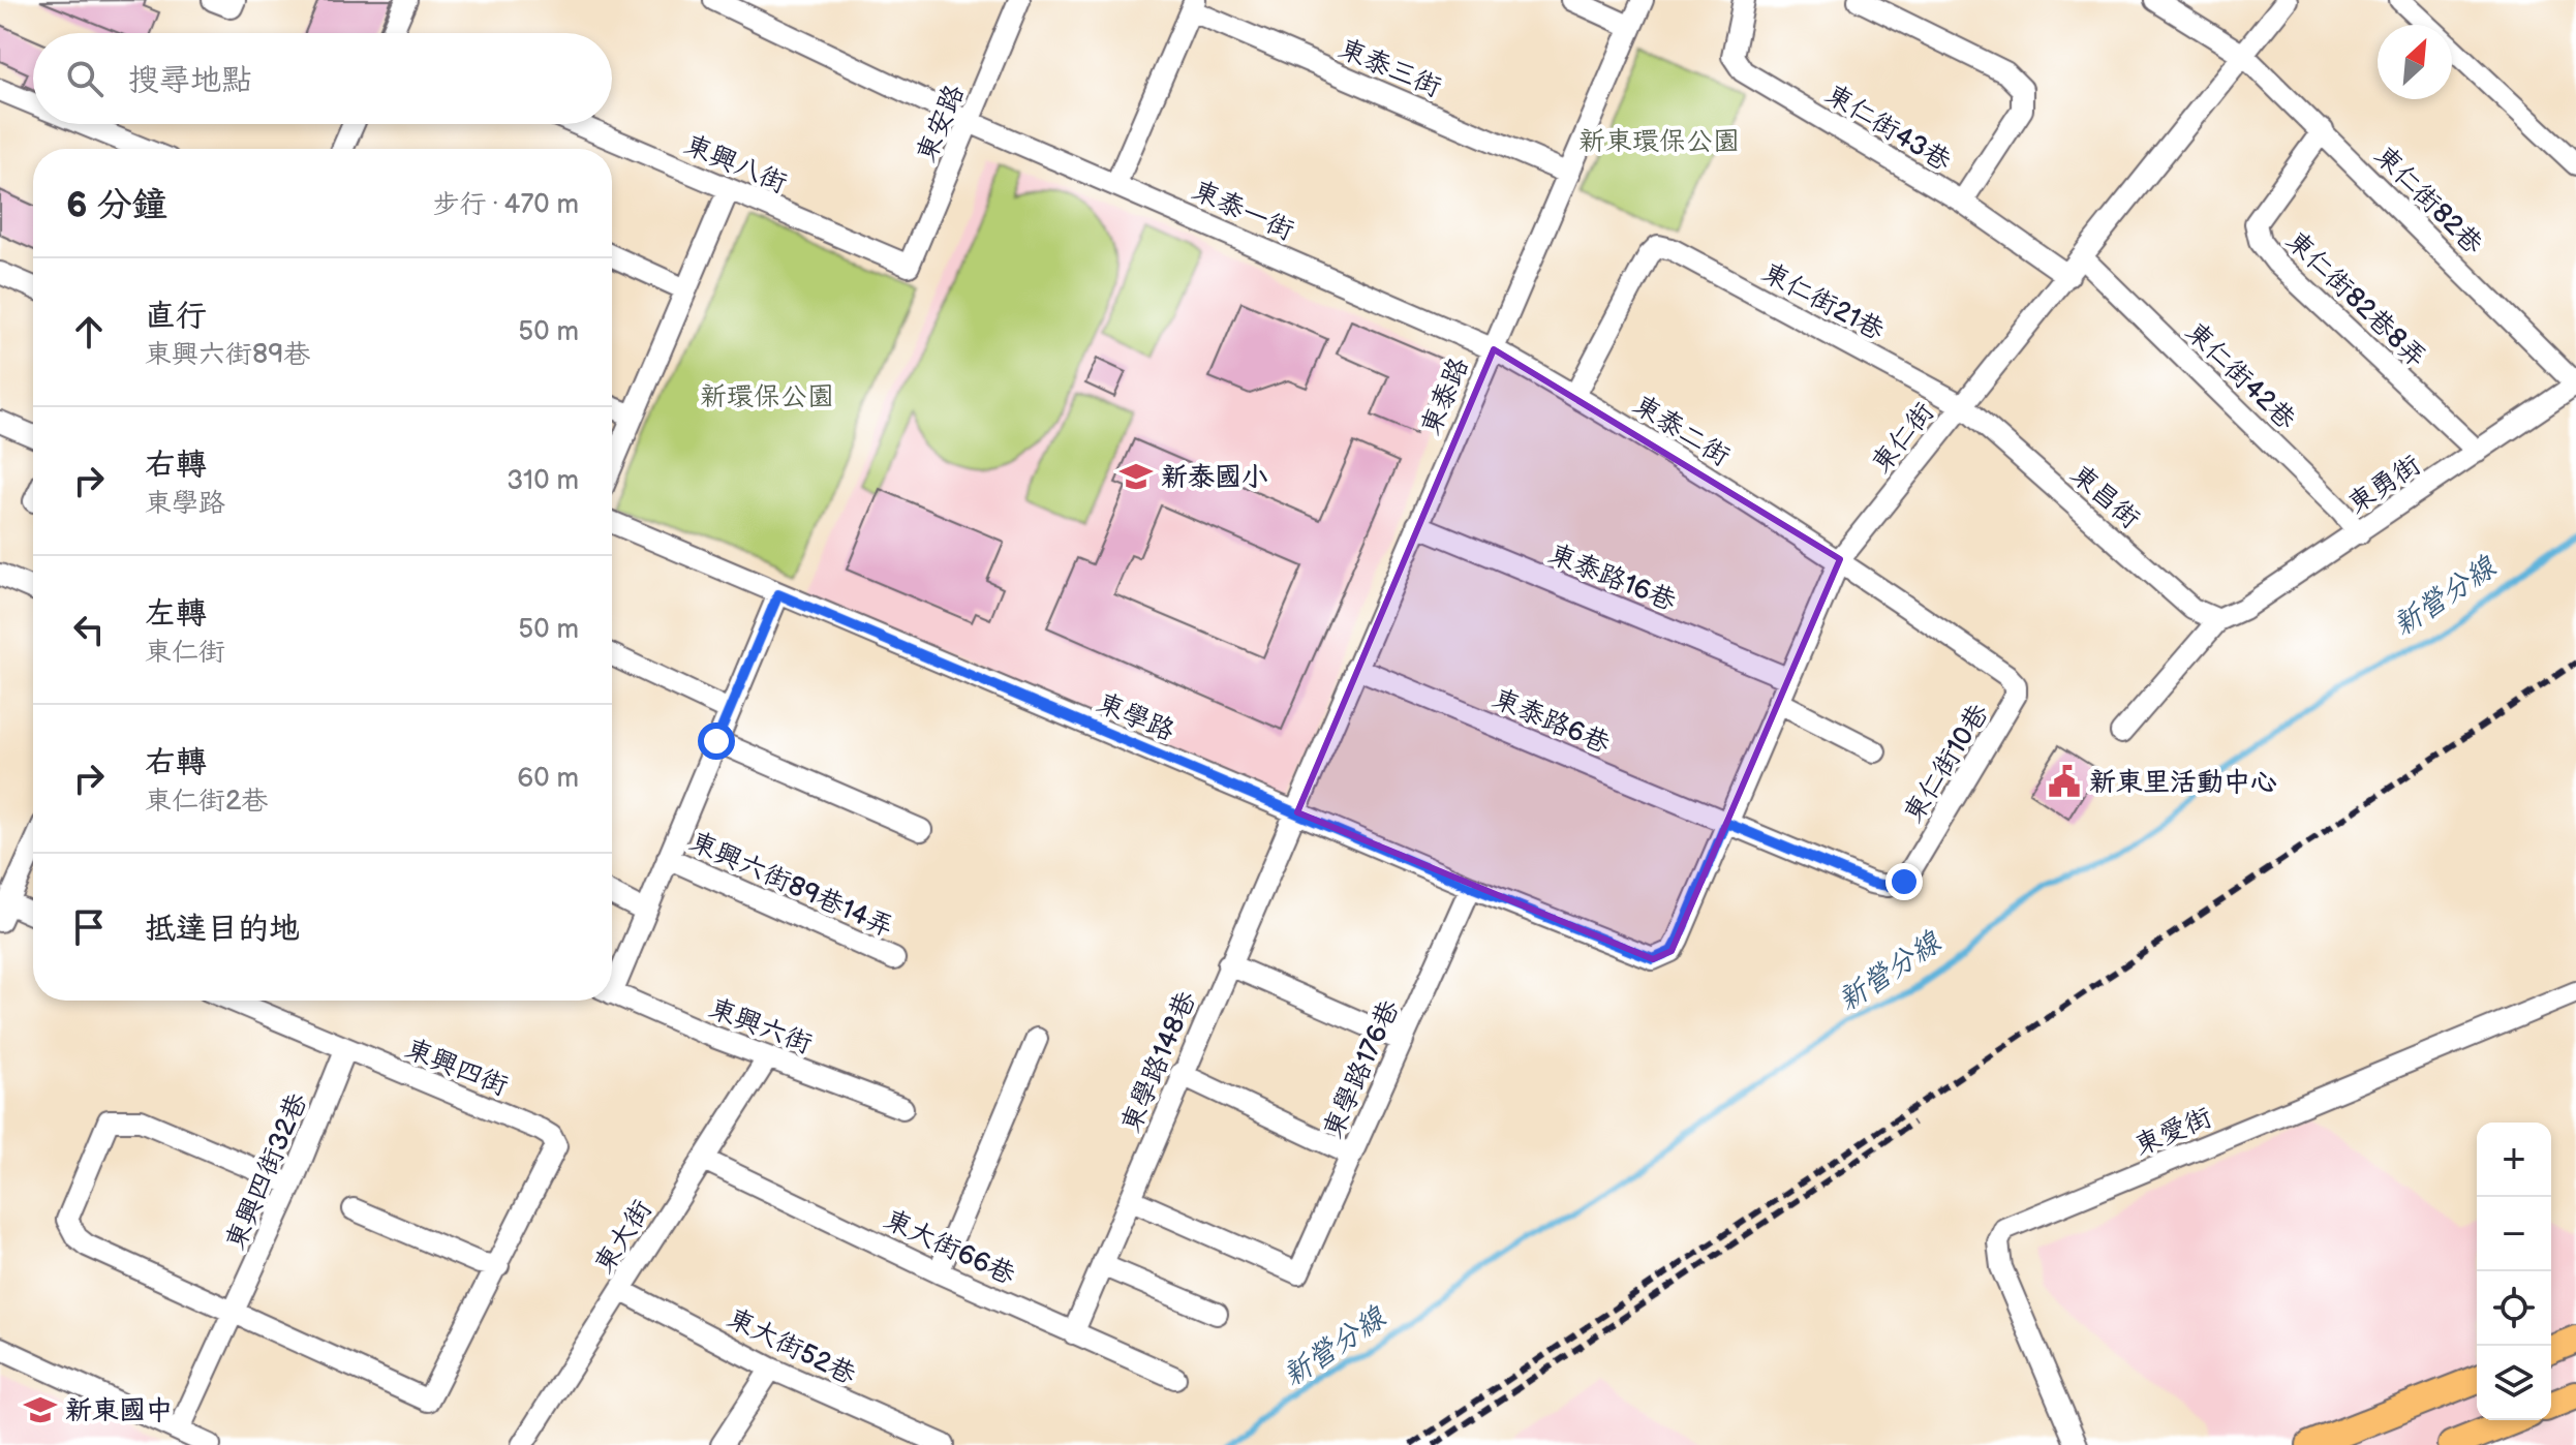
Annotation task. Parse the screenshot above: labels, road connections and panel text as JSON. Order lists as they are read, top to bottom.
{
  "streets": {
    "street": [
      "東泰三街",
      "東安路",
      "東仁街43巷",
      "東興八街",
      "東仁街82巷",
      "東泰一街",
      "東仁街82巷8弄",
      "東仁街21巷",
      "東仁街42巷",
      "東泰路",
      "東泰二街",
      "東仁街",
      "東勇街",
      "東昌街",
      "東泰路16巷",
      "東學路",
      "東泰路6巷",
      "東仁街10巷",
      "東興六街89巷14弄",
      "東興六街",
      "東學路148巷",
      "東興四街",
      "東學路176巷",
      "東愛街",
      "東興四街32巷",
      "東大街",
      "東大街66巷",
      "東大街52巷"
    ]
  },
  "crossings": [
    ["東泰三街", "東泰路"],
    ["東安路", "東興八街"],
    ["東安路", "東泰一街"],
    ["東仁街43巷", "東仁街"],
    ["東仁街82巷", "東仁街82巷8弄"],
    ["東仁街82巷", "東仁街"],
    ["東仁街82巷", "東勇街"],
    ["東泰一街", "東泰路"],
    ["東泰一街", "東泰二街"],
    ["東仁街82巷8弄", "東勇街"],
    ["東仁街21巷", "東泰二街"],
    ["東仁街21巷", "東仁街"],
    ["東仁街21巷", "東昌街"],
    ["東仁街42巷", "東仁街"],
    ["東仁街42巷", "東勇街"],
    ["東泰路", "東泰二街"],
    ["東泰路", "東泰路16巷"],
    ["東泰路", "東學路"],
    ["東泰路", "東泰路6巷"],
    ["東泰路", "東學路148巷"],
    ["東泰二街", "東仁街"],
    ["東泰二街", "東仁街10巷"],
    ["東仁街", "東昌街"],
    ["東仁街", "東泰路16巷"],
    ["東仁街", "東學路"],
    ["東仁街", "東泰路6巷"],
    ["東仁街", "東仁街10巷"],
    ["東勇街", "東昌街"],
    ["東學路", "東學路148巷"],
    ["東學路", "東學路176巷"],
    ["東泰路6巷", "東仁街10巷"],
    ["東興六街", "東大街"],
    ["東學路148巷", "東學路176巷"],
    ["東學路148巷", "東大街66巷"],
    ["東興四街", "東興四街32巷"],
    ["東大街", "東大街66巷"],
    ["東大街", "東大街52巷"]
  ],
  "water": ["新營分線"],
  "parks": ["新東環保公園", "新環保公園"],
  "places": {
    "school or university": ["新泰國小", "新東國中"],
    "public building": ["新東里活動中心"]
  },
  "north": "top right",
  "page": {
    "search": "搜尋地點",
    "heading": ["6 分鐘", "步行 · 470 m"],
    "list": [
      ["直行", "東興六街89巷", "50 m"],
      ["右轉", "東學路", "310 m"],
      ["左轉", "東仁街", "50 m"],
      ["右轉", "東仁街2巷", "60 m"],
      "抵達目的地"
    ],
    "map_buttons": ["+", "−"]
  }
}
